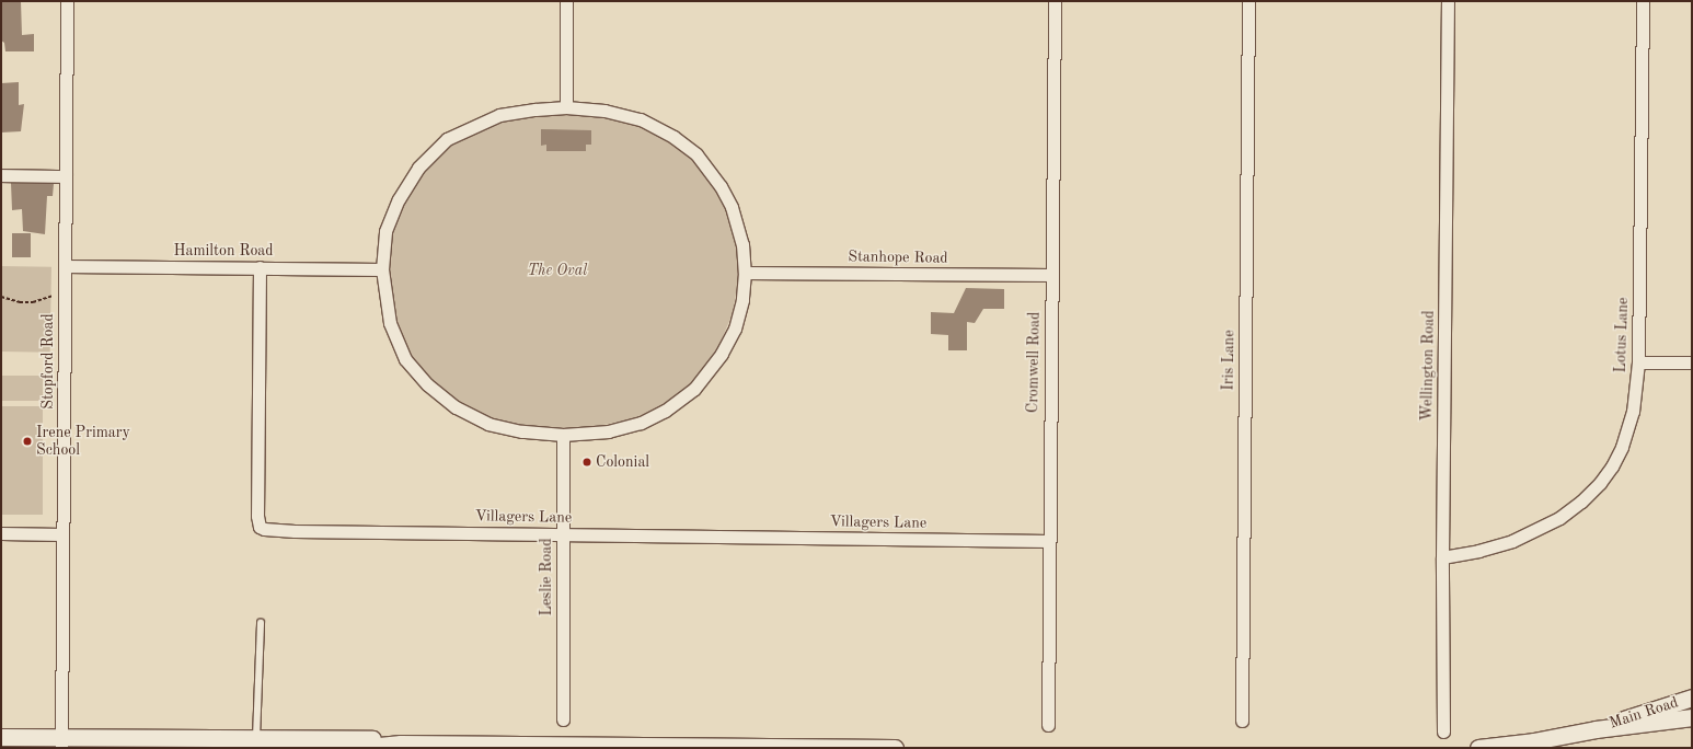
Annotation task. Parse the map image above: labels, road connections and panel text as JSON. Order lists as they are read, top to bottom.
{
  "streets": {
    "main road": ["Main Road"],
    "street": [
      "Hamilton Road",
      "Stanhope Road",
      "Lotus Lane",
      "Iris Lane",
      "Stopford Road",
      "Cromwell Road",
      "Wellington Road",
      "Villagers Lane",
      "Leslie Road"
    ]
  },
  "crossings": [
    ["Hamilton Road", "Stopford Road"],
    ["Hamilton Road", "Villagers Lane"],
    ["Stanhope Road", "Cromwell Road"],
    ["Lotus Lane", "Wellington Road"],
    ["Cromwell Road", "Villagers Lane"],
    ["Villagers Lane", "Leslie Road"]
  ],
  "parks": ["The Oval"],
  "places": ["Irene Primary School", "Colonial"]
}
